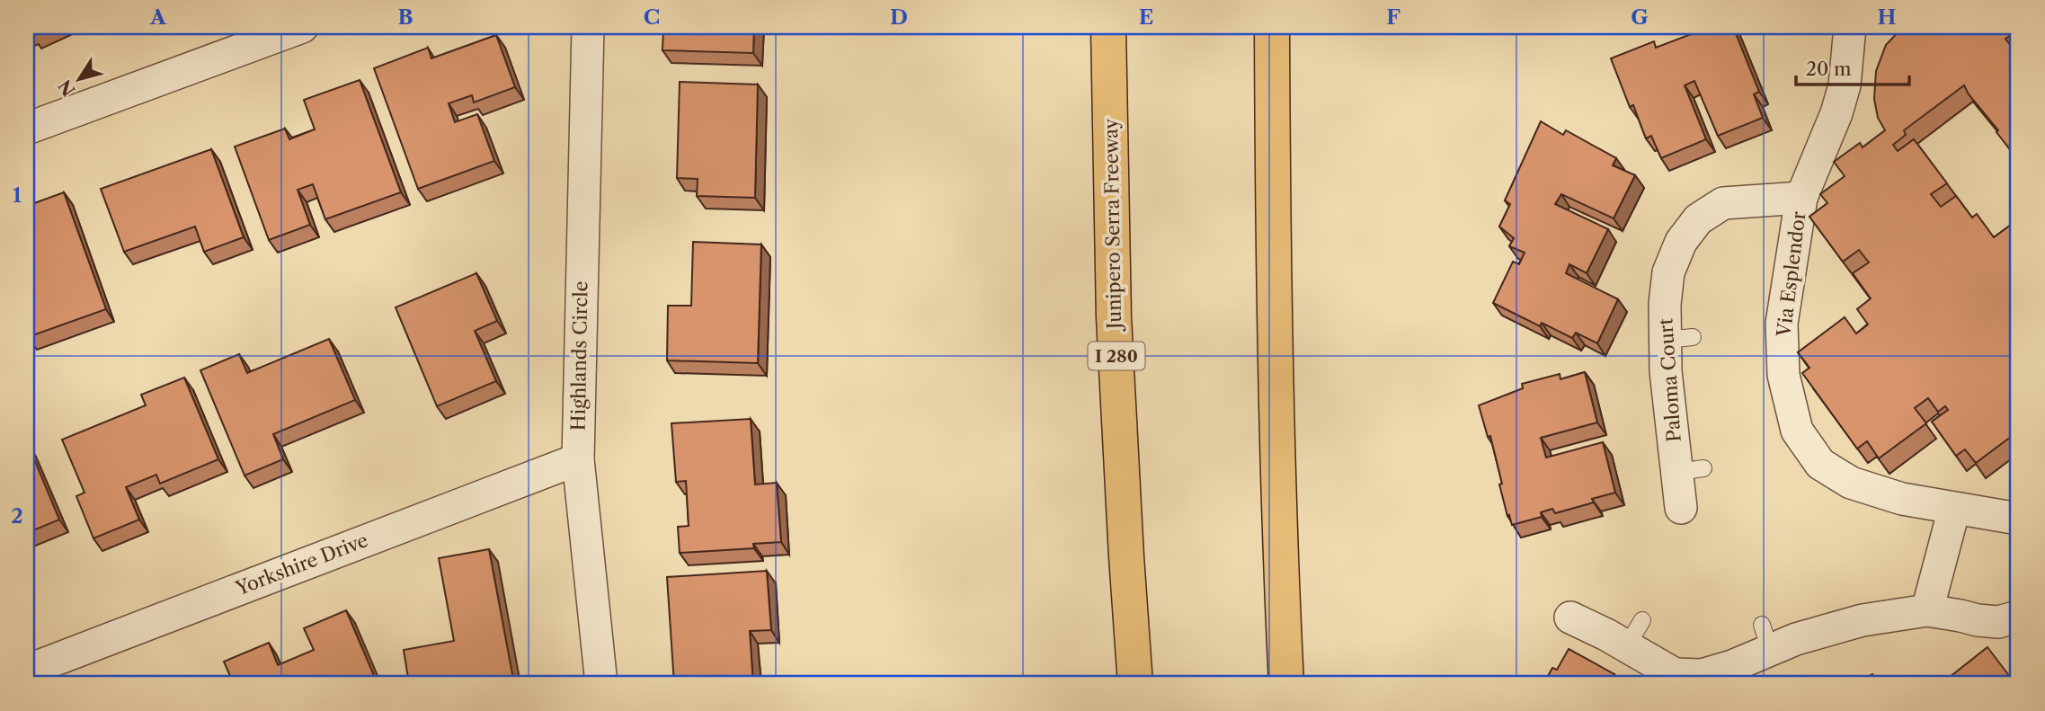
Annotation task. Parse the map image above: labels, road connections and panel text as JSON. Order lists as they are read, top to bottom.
{
  "streets": {
    "highway": ["Junipero Serra Freeway", "I 280"],
    "street": [
      "Via Esplendor",
      "Highlands Circle",
      "Paloma Court",
      "Yorkshire Drive"
    ]
  },
  "crossings": [
    ["Via Esplendor", "Paloma Court"],
    ["Highlands Circle", "Yorkshire Drive"]
  ],
  "scale_bar": "20 m",
  "north": "bottom left",
  "grid": {
    "columns": [
      "A",
      "B",
      "C",
      "D",
      "E",
      "F",
      "G",
      "H"
    ],
    "rows": ["1", "2"]
  }
}
